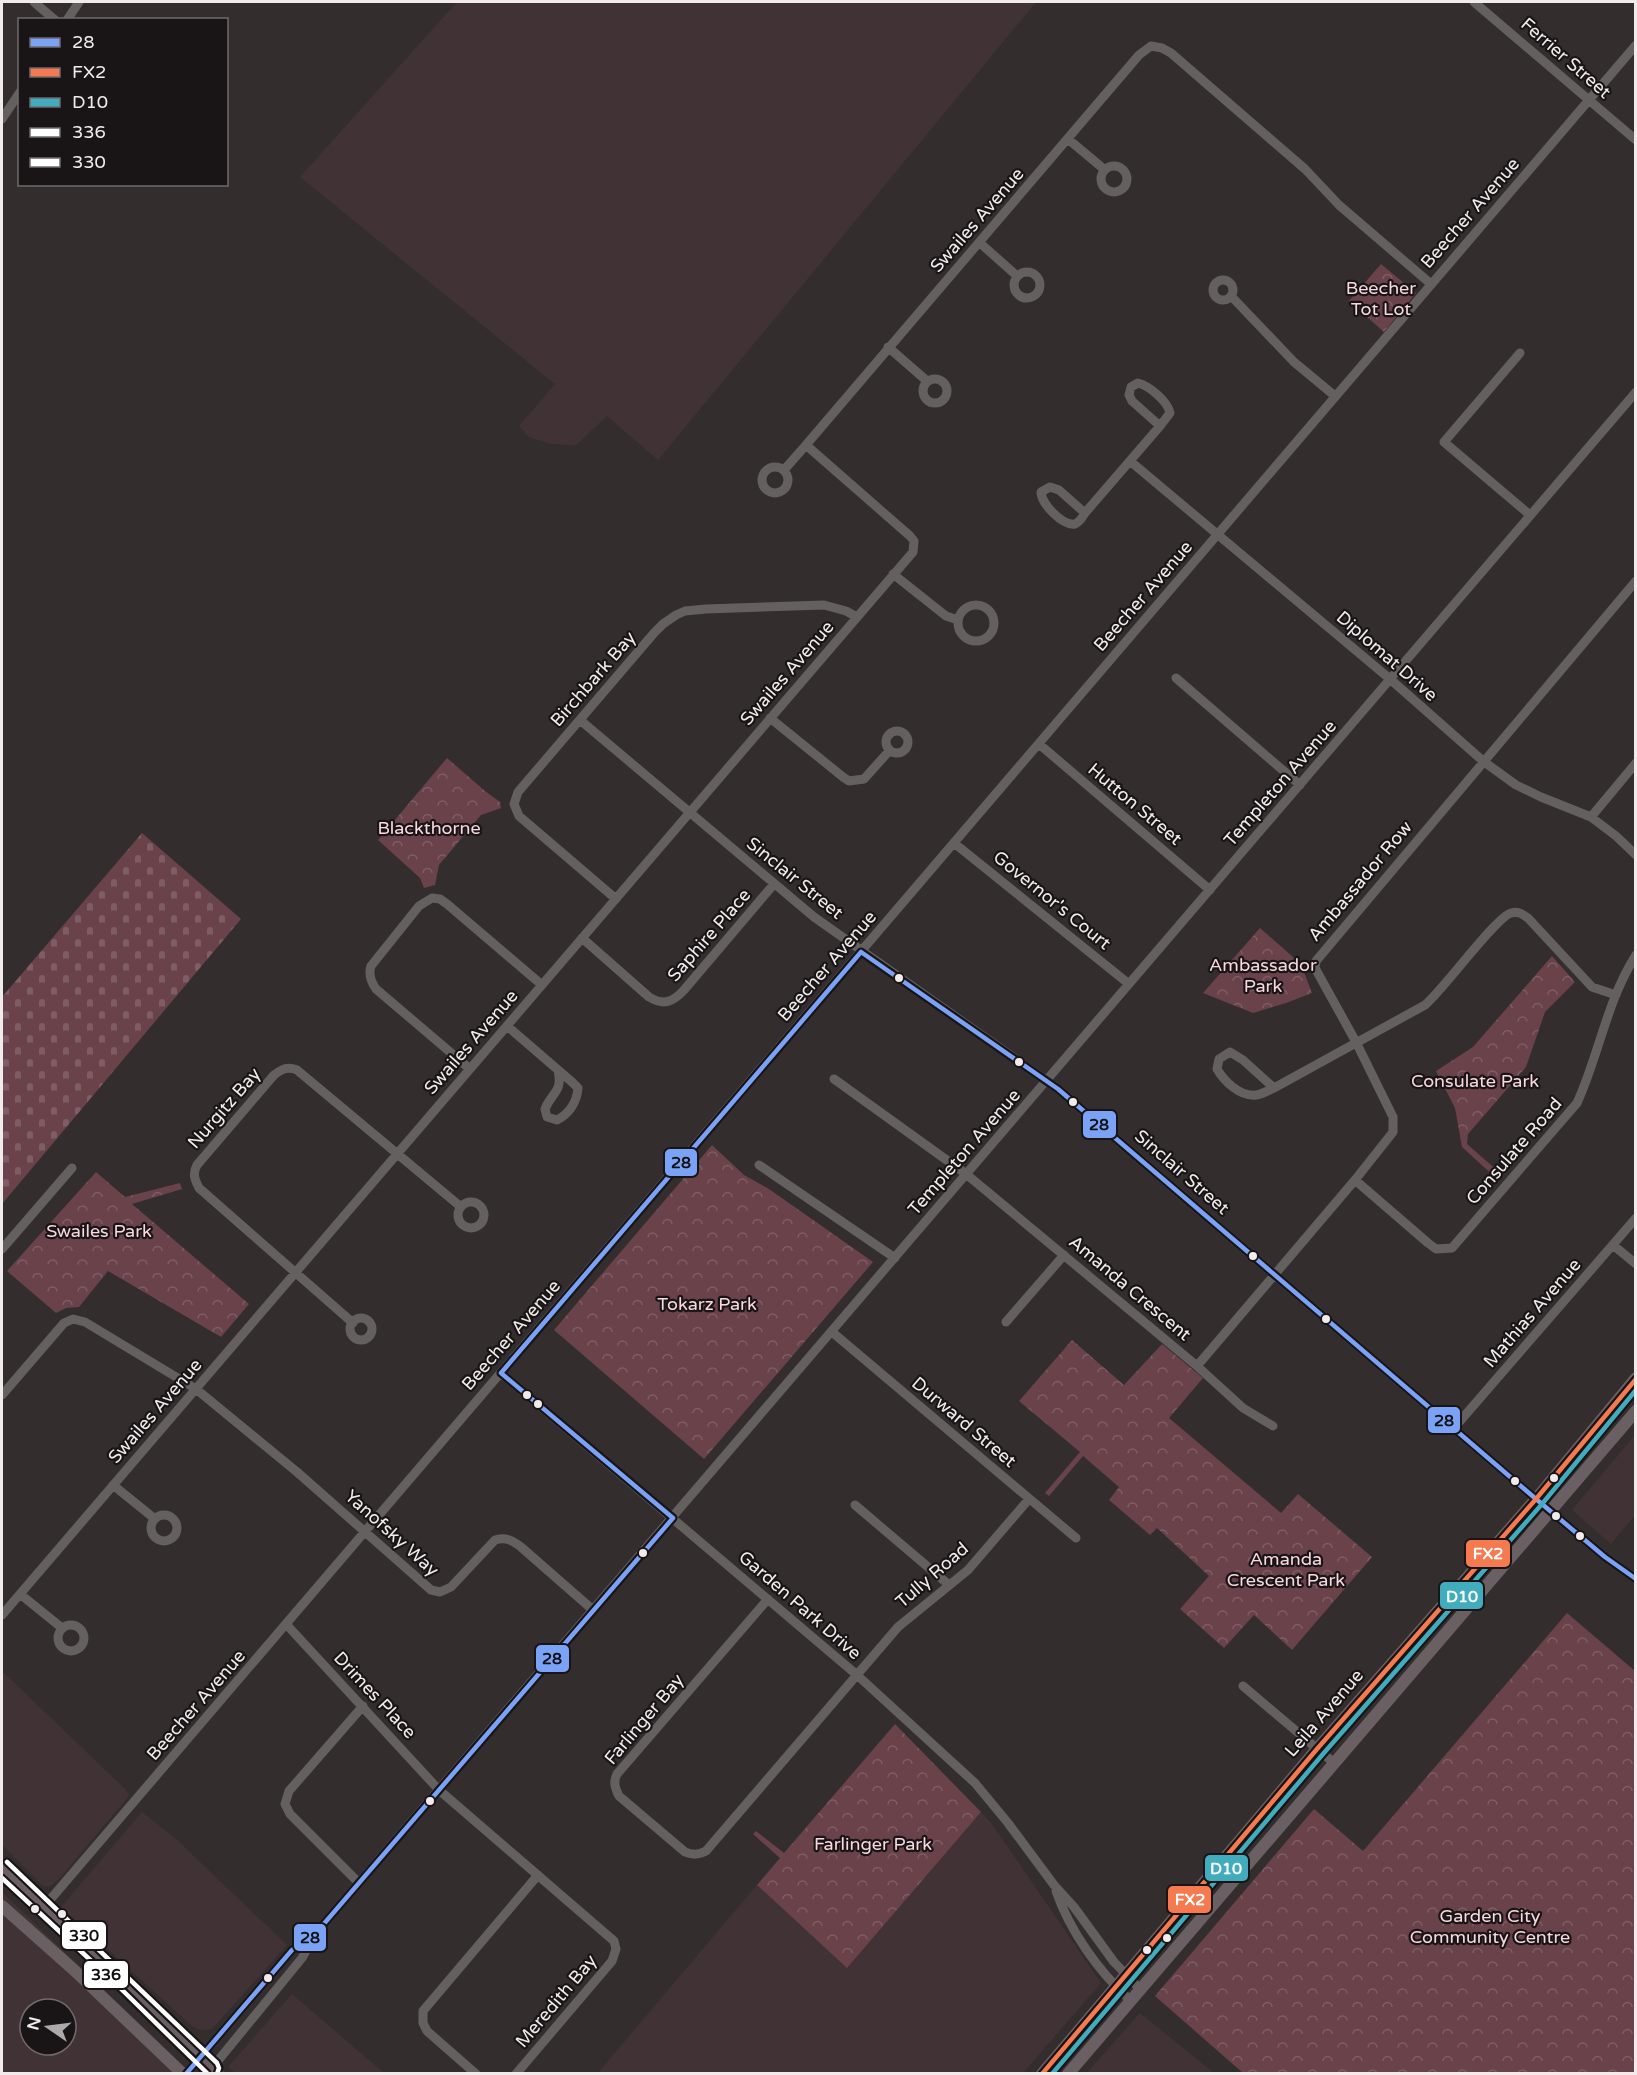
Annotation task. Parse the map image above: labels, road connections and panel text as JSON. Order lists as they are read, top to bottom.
{
  "streets": {
    "main road": ["Leila Avenue"],
    "street": [
      "Ferrier Street",
      "Beecher Avenue",
      "Swailes Avenue",
      "Diplomat Drive",
      "Birchbark Bay",
      "Templeton Avenue",
      "Hutton Street",
      "Sinclair Street",
      "Ambassador Row",
      "Governor's Court",
      "Saphire Place",
      "Nurgitz Bay",
      "Consulate Road",
      "Amanda Crescent",
      "Mathias Avenue",
      "Durward Street",
      "Yanofsky Way",
      "Tully Road",
      "Garden Park Drive",
      "Drimes Place",
      "Farlinger Bay",
      "Meredith Bay"
    ]
  },
  "crossings": [
    ["Ferrier Street", "Beecher Avenue"],
    ["Beecher Avenue", "Swailes Avenue"],
    ["Beecher Avenue", "Diplomat Drive"],
    ["Beecher Avenue", "Hutton Street"],
    ["Beecher Avenue", "Sinclair Street"],
    ["Beecher Avenue", "Governor's Court"],
    ["Beecher Avenue", "Yanofsky Way"],
    ["Beecher Avenue", "Garden Park Drive"],
    ["Beecher Avenue", "Drimes Place"],
    ["Swailes Avenue", "Birchbark Bay"],
    ["Swailes Avenue", "Sinclair Street"],
    ["Swailes Avenue", "Saphire Place"],
    ["Swailes Avenue", "Nurgitz Bay"],
    ["Swailes Avenue", "Yanofsky Way"],
    ["Diplomat Drive", "Templeton Avenue"],
    ["Diplomat Drive", "Ambassador Row"],
    ["Birchbark Bay", "Sinclair Street"],
    ["Templeton Avenue", "Hutton Street"],
    ["Templeton Avenue", "Sinclair Street"],
    ["Templeton Avenue", "Governor's Court"],
    ["Templeton Avenue", "Amanda Crescent"],
    ["Templeton Avenue", "Durward Street"],
    ["Templeton Avenue", "Yanofsky Way"],
    ["Templeton Avenue", "Garden Park Drive"],
    ["Templeton Avenue", "Drimes Place"],
    ["Templeton Avenue", "Meredith Bay"],
    ["Sinclair Street", "Ambassador Row"],
    ["Sinclair Street", "Saphire Place"],
    ["Sinclair Street", "Mathias Avenue"],
    ["Sinclair Street", "Leila Avenue"],
    ["Ambassador Row", "Consulate Road"],
    ["Ambassador Row", "Amanda Crescent"],
    ["Durward Street", "Tully Road"],
    ["Tully Road", "Garden Park Drive"],
    ["Tully Road", "Farlinger Bay"],
    ["Garden Park Drive", "Leila Avenue"],
    ["Garden Park Drive", "Farlinger Bay"],
    ["Drimes Place", "Meredith Bay"]
  ],
  "parks": [
    "Beecher Tot Lot",
    "Blackthorne",
    "Ambassador Park",
    "Consulate Park",
    "Swailes Park",
    "Tokarz Park",
    "Amanda Crescent Park",
    "Farlinger Park",
    "Garden City Community Centre"
  ],
  "lines": [
    "transit line 28",
    "transit line FX2",
    "transit line D10",
    "transit line 330",
    "transit line 336"
  ],
  "legend": [
    "28",
    "FX2",
    "D10",
    "336",
    "330"
  ],
  "north": "left"
}
